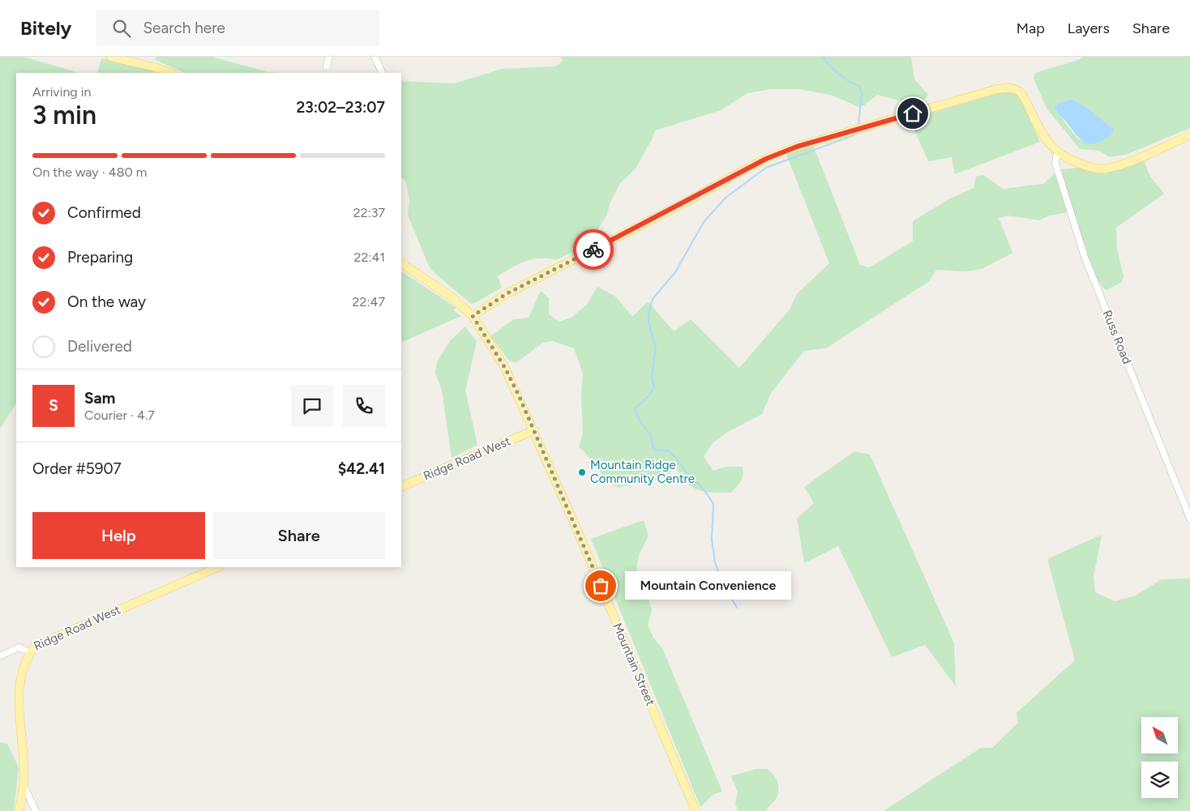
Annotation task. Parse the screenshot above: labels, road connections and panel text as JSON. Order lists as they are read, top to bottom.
{
  "streets": {
    "main road": ["Ridge Road West", "Mountain Street"],
    "street": ["Russ Road"]
  },
  "crossings": [
    ["Ridge Road West", "Mountain Street"]
  ],
  "places": ["Mountain Ridge Community Centre", "Mountain Convenience"],
  "north": "top left",
  "page": {
    "header": "Bitely",
    "search": "Search here",
    "nav": ["Map", "Layers", "Share"],
    "heading": ["3 min", "Arriving in", "23:02–23:07"],
    "panel": [
      "Sam",
      "Courier · 4.7",
      "Order #5907",
      "$42.41"
    ],
    "bar": "On the way · 480 m",
    "list": [
      ["Confirmed", "22:37"],
      ["Preparing", "22:41"],
      ["On the way", "22:47"],
      "Delivered"
    ],
    "round": "S",
    "buttons": ["Help", "Share"],
    "bubble": "Mountain Convenience"
  }
}
